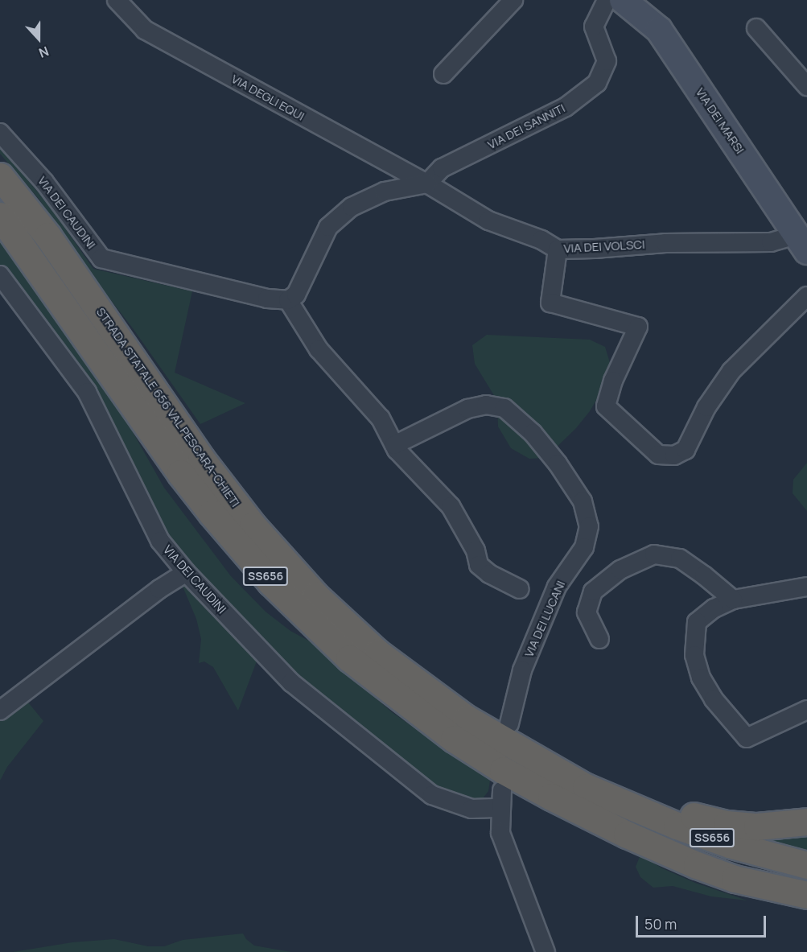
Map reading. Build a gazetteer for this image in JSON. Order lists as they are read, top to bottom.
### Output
{
  "streets": {
    "highway": ["STRADA STATALE 656 VAL PESCARA-CHIETI", "SS656"],
    "main road": ["VIA DEI MARSI"],
    "street": [
      "VIA DEGLI EQUI",
      "VIA DEI SANNITI",
      "VIA DEI CAUDINI",
      "VIA DEI VOLSCI",
      "VIA DEI LUCANI"
    ]
  },
  "crossings": [
    ["VIA DEGLI EQUI", "VIA DEI SANNITI"],
    ["VIA DEGLI EQUI", "VIA DEI VOLSCI"],
    ["VIA DEI MARSI", "VIA DEI VOLSCI"],
    ["VIA DEI SANNITI", "VIA DEI VOLSCI"]
  ],
  "scale_bar": "50 m",
  "north": "bottom"
}
